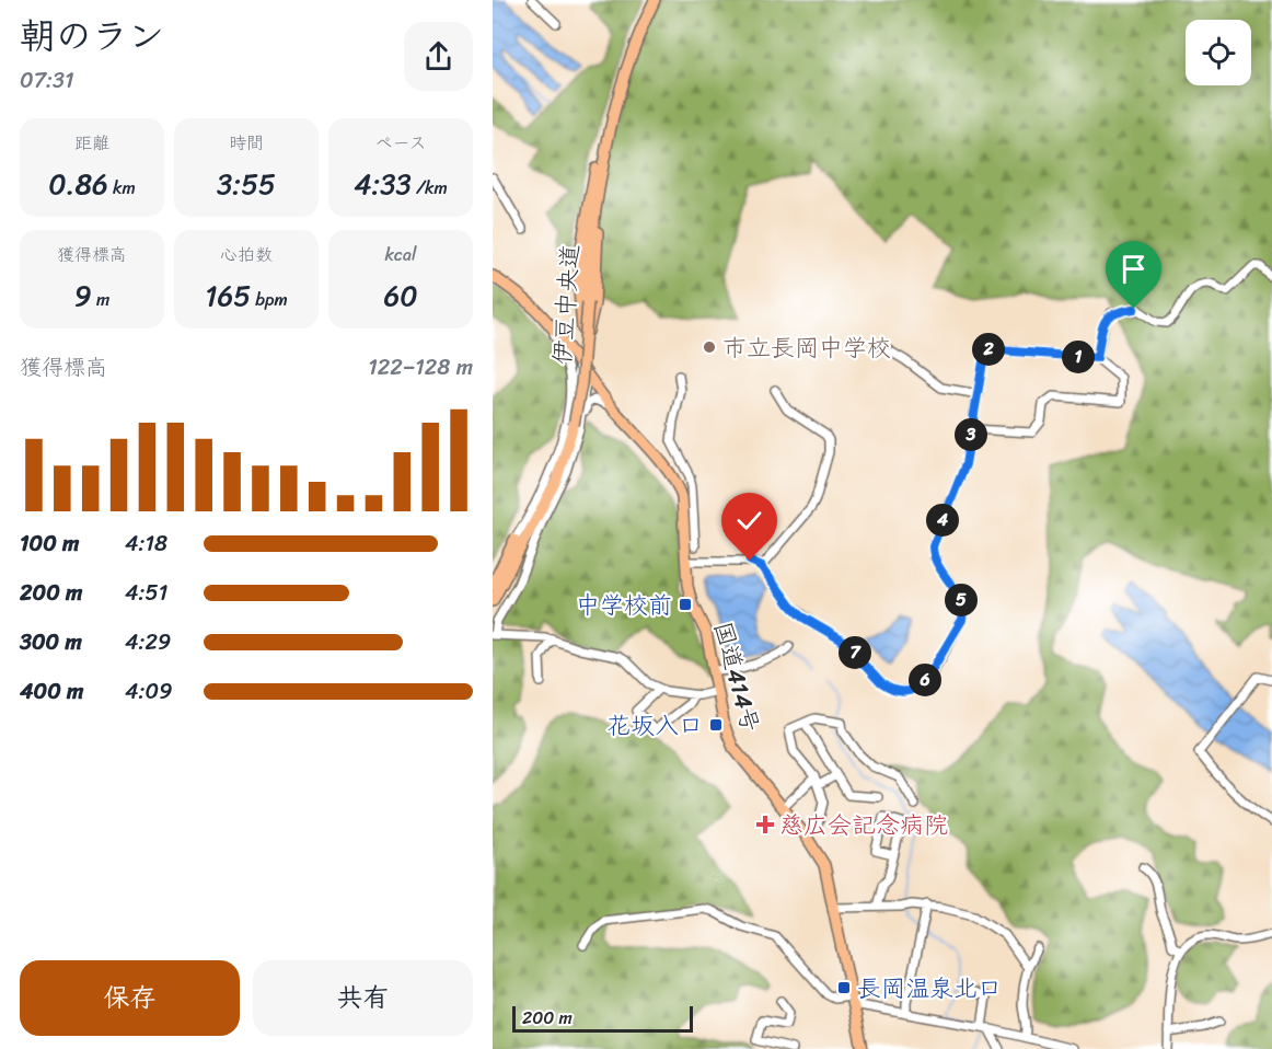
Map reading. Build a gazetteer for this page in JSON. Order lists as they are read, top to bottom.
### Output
{
  "streets": {
    "highway": ["伊豆中央道", "国道414号"]
  },
  "places": {
    "other": ["市立長岡中学校"],
    "transit": ["中学校前", "花坂入口", "長岡温泉北口"],
    "health": ["慈広会記念病院"]
  },
  "scale_bar": "200 m",
  "page": {
    "heading": ["朝のラン", "07:31"],
    "stats": [
      ["距離", "0.86 km"],
      ["時間", "3:55"],
      ["ペース", "4:33 /km"],
      ["獲得標高", "9 m"],
      ["心拍数", "165 bpm"],
      ["kcal", "60"]
    ],
    "pins": [
      "2",
      "1",
      "3",
      "4",
      "5",
      "7",
      "6"
    ],
    "chart": ["獲得標高", "122–128 m"],
    "list": [
      {
        "name": "100 m",
        "note": "4:18"
      },
      {
        "name": "200 m",
        "note": "4:51"
      },
      {
        "name": "300 m",
        "note": "4:29"
      },
      {
        "name": "400 m",
        "note": "4:09"
      }
    ],
    "buttons": ["保存", "共有"],
    "scale": "200 m"
  }
}
